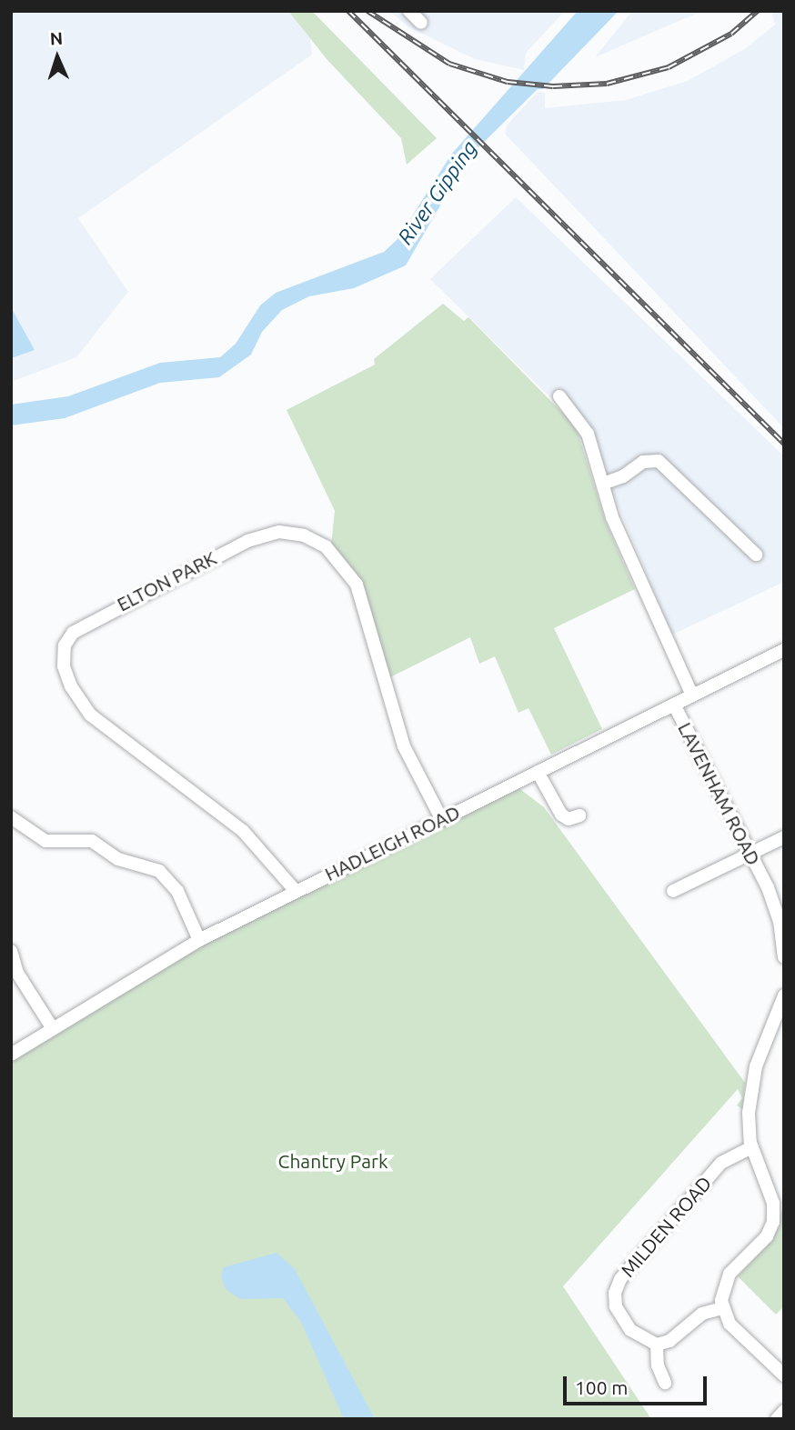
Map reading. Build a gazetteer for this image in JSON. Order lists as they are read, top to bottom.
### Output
{
  "streets": {
    "street": [
      "ELTON PARK",
      "LAVENHAM ROAD",
      "HADLEIGH ROAD",
      "MILDEN ROAD"
    ]
  },
  "crossings": [
    ["ELTON PARK", "HADLEIGH ROAD"],
    ["LAVENHAM ROAD", "HADLEIGH ROAD"]
  ],
  "water": ["River Gipping"],
  "parks": ["Chantry Park"],
  "scale_bar": "100 m",
  "north": "top"
}
